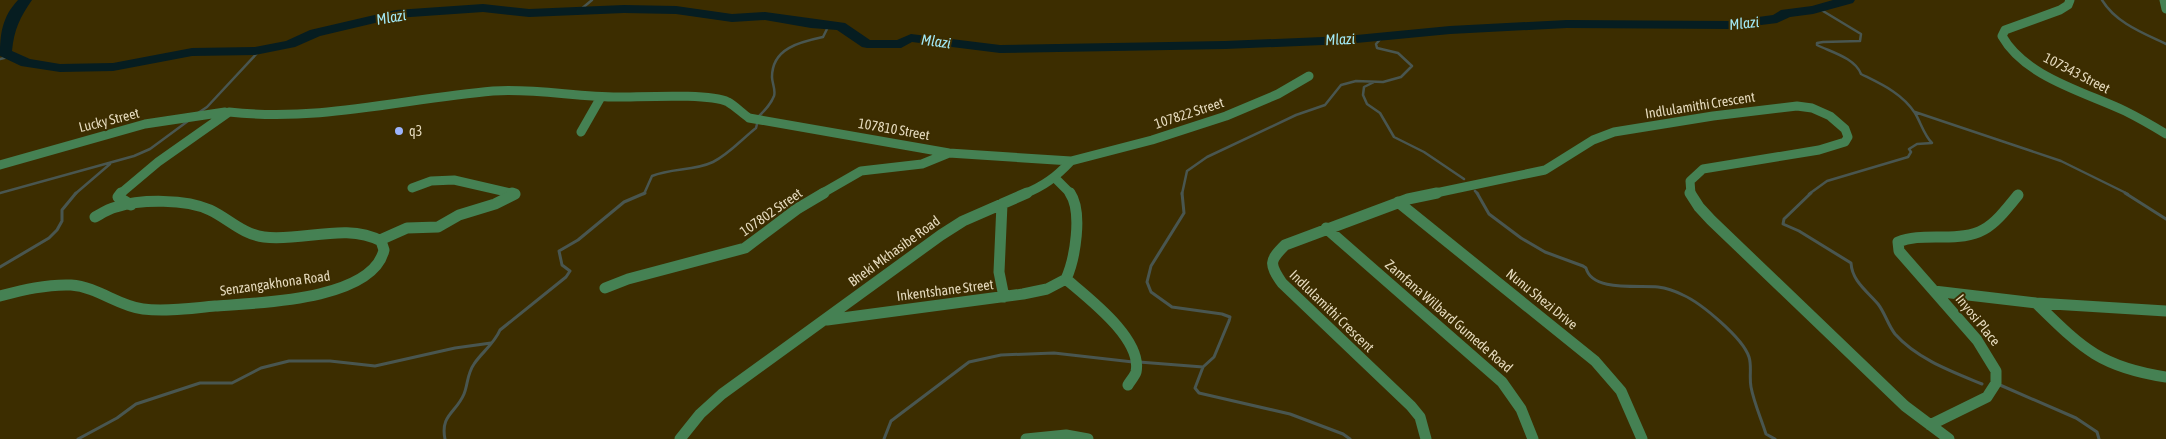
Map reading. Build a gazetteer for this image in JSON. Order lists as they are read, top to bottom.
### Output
{
  "streets": {
    "street": [
      "107343 Street",
      "Indlulamithi Crescent",
      "107822 Street",
      "Lucky Street",
      "107810 Street",
      "107802 Street",
      "Bheki Mkhasibe Road",
      "Senzangakhona Road",
      "Inkentshane Street",
      "Nunu Shezi Drive",
      "Zamfana Wilbard Gumede Road",
      "Inyosi Place"
    ]
  },
  "crossings": [
    ["Indlulamithi Crescent", "Nunu Shezi Drive"],
    ["Indlulamithi Crescent", "Zamfana Wilbard Gumede Road"],
    ["Indlulamithi Crescent", "Inyosi Place"],
    ["107822 Street", "107810 Street"],
    ["107822 Street", "Bheki Mkhasibe Road"],
    ["Lucky Street", "107810 Street"],
    ["107810 Street", "107802 Street"],
    ["107810 Street", "Bheki Mkhasibe Road"],
    ["Bheki Mkhasibe Road", "Inkentshane Street"]
  ],
  "water": ["Mlazi"],
  "places": ["q3"]
}
